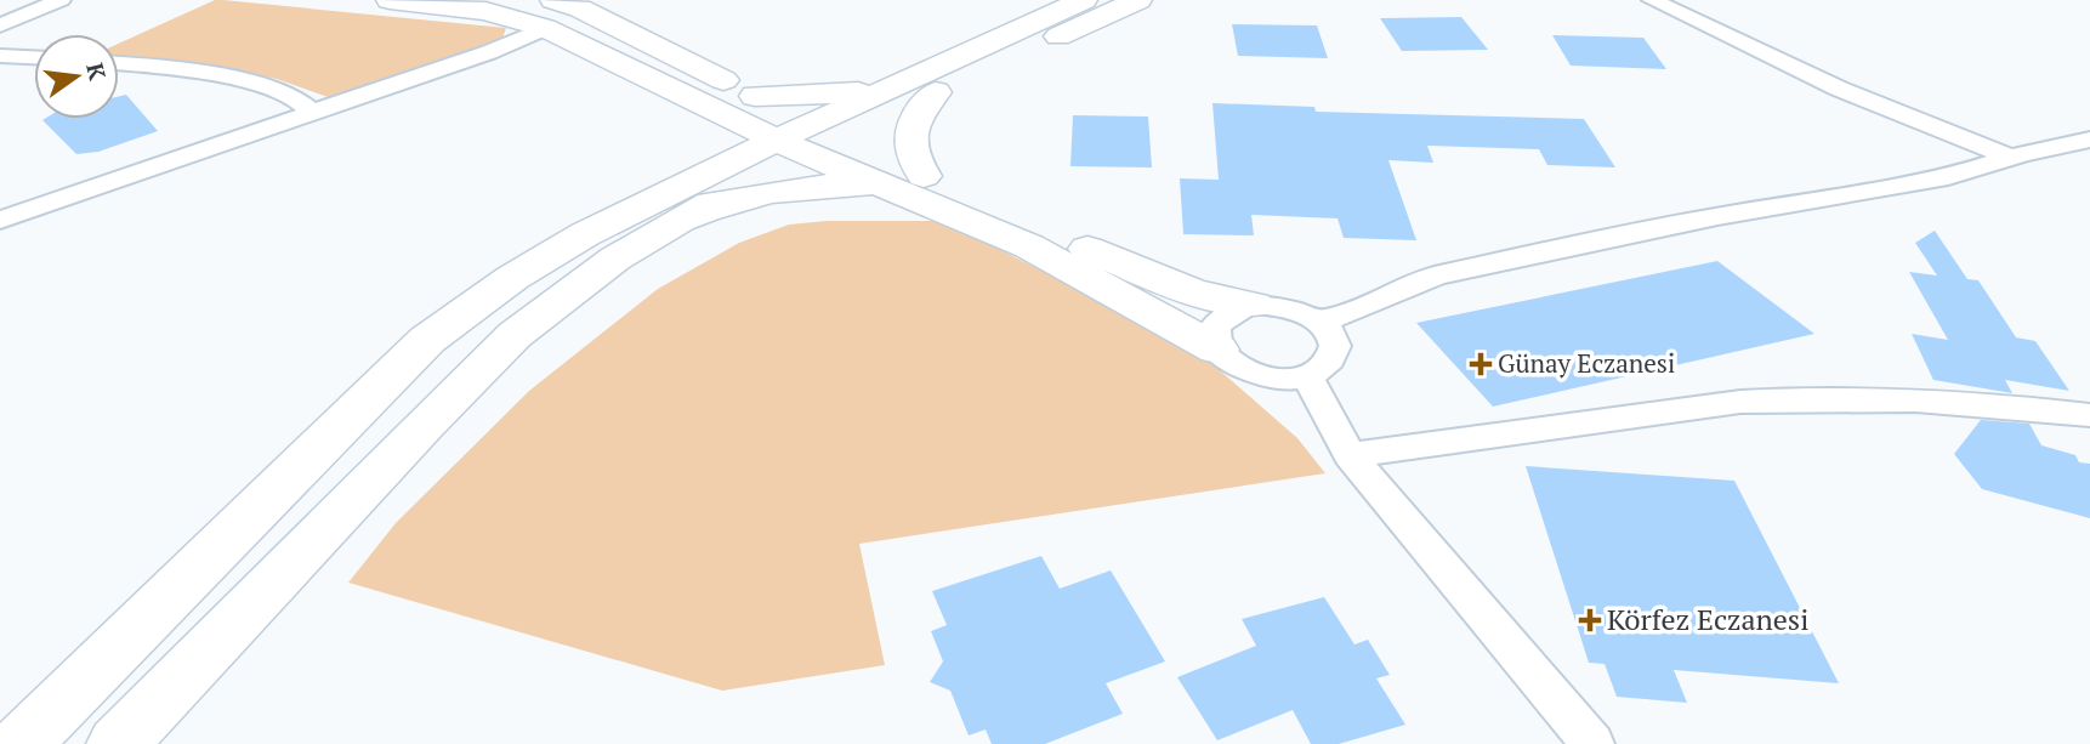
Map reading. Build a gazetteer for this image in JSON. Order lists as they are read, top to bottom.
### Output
{
  "places": {
    "health": ["Günay Eczanesi", "Körfez Eczanesi"]
  },
  "north": "right"
}
